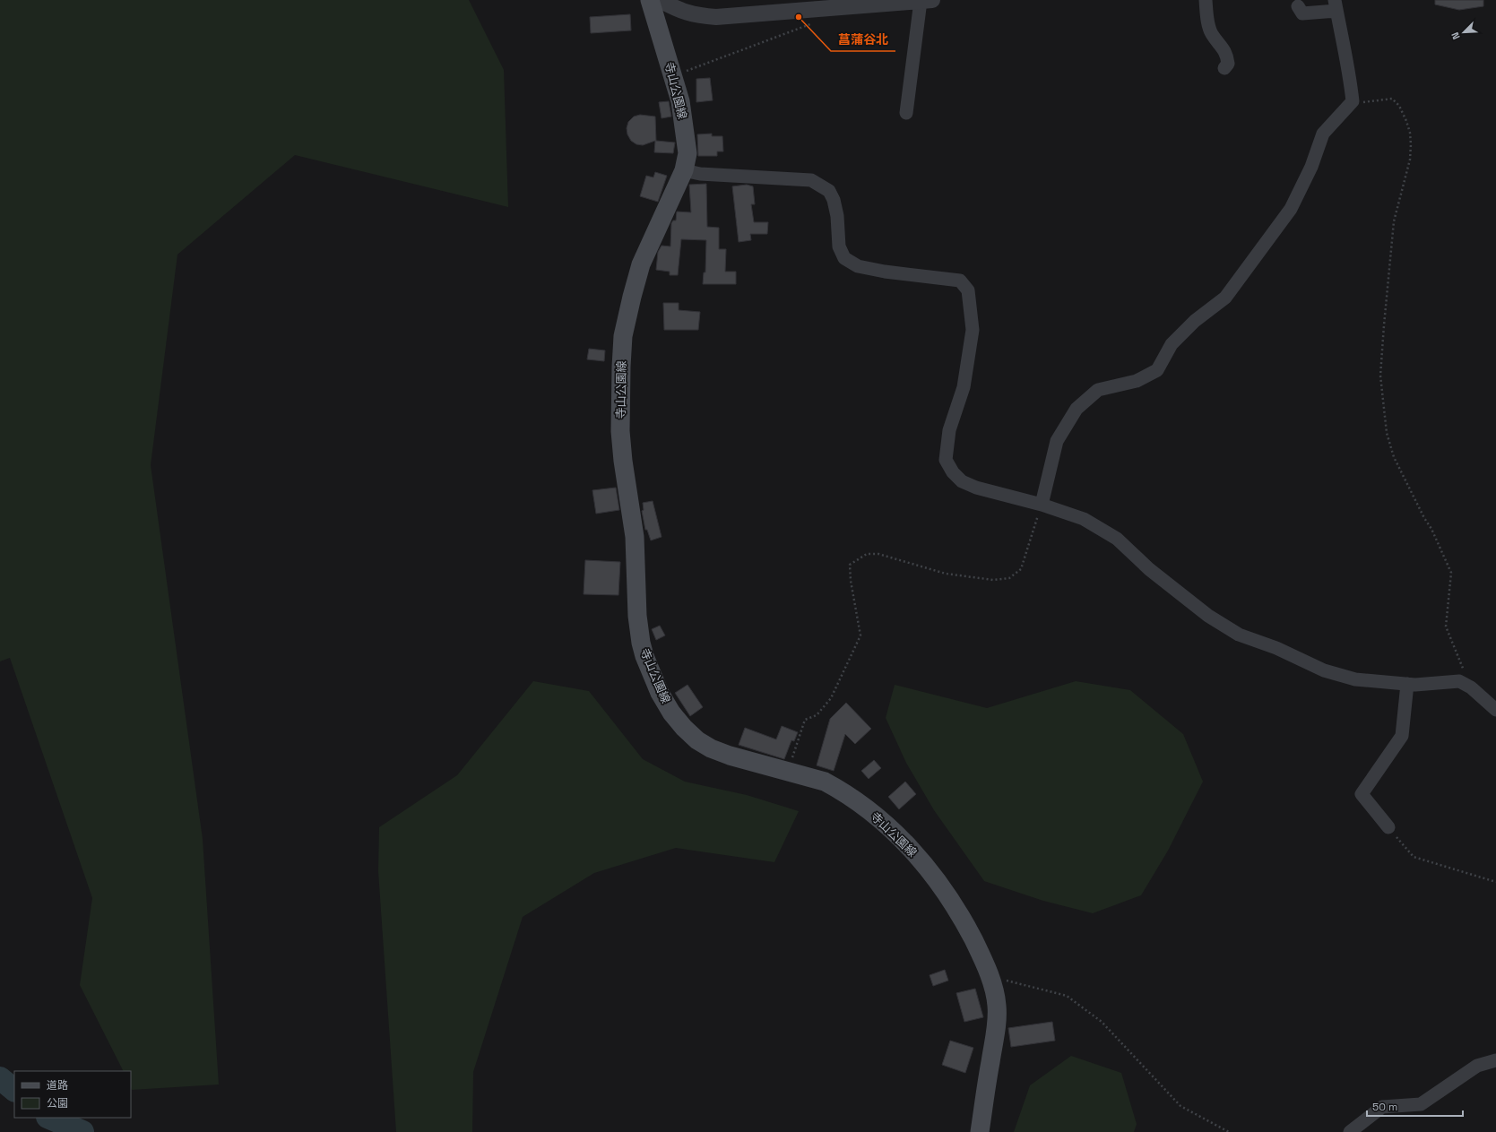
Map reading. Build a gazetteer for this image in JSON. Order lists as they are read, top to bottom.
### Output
{
  "streets": {
    "main road": ["寺山公園線"]
  },
  "places": ["菖蒲谷北"],
  "legend": ["道路", "公園"],
  "scale_bar": "50 m",
  "north": "bottom left"
}
